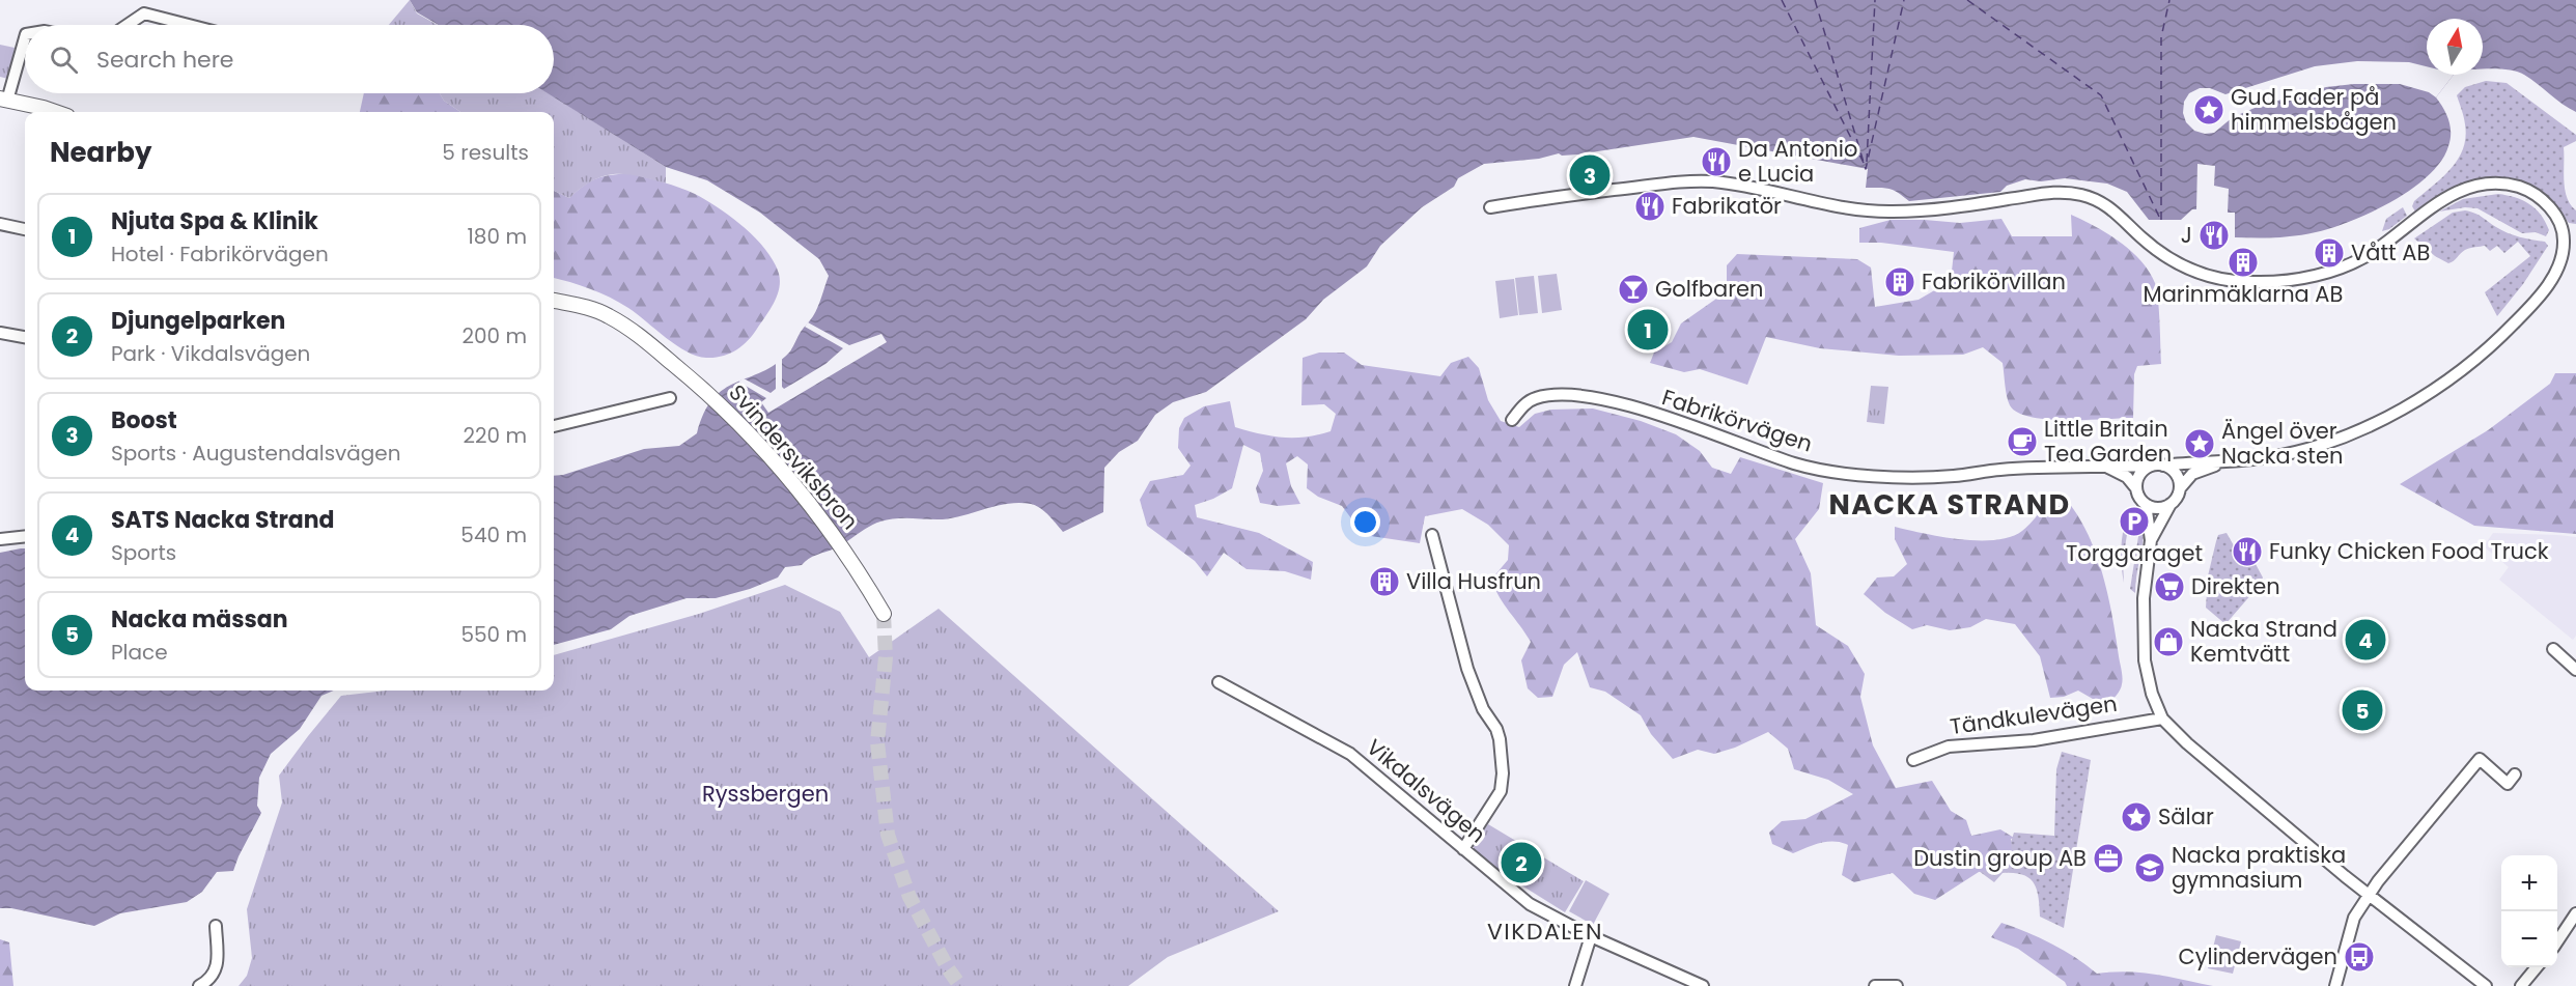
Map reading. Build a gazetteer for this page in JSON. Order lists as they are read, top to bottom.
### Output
{
  "streets": {
    "street": [
      "Fabrikörvägen",
      "Svindersviksbron",
      "Tändkulevägen",
      "Vikdalsvägen"
    ]
  },
  "districts": ["NACKA STRAND", "VIKDALEN"],
  "parks": ["Ryssbergen"],
  "places": {
    "place": ["Gud Fader på himmelsbågen", "Ängel över Nacka sten", "Sälar"],
    "restaurant": [
      "Da Antonio e Lucia",
      "Fabrikatör",
      "J",
      "Funky Chicken Food Truck"
    ],
    "building": [
      "Vått AB",
      "Marinmäklarna AB",
      "Fabrikörvillan",
      "Villa Husfrun"
    ],
    "bar": ["Golfbaren"],
    "cafe": ["Little Britain Tea Garden"],
    "parking": ["Torggaraget"],
    "supermarket": ["Direkten"],
    "shop": ["Nacka Strand Kemtvätt"],
    "office": ["Dustin group AB"],
    "school or university": ["Nacka praktiska gymnasium"],
    "bus stop": ["Cylindervägen"]
  },
  "north": "top",
  "page": {
    "search": "Search here",
    "heading": ["Nearby", "5 results"],
    "pins": [
      "3",
      "1",
      "4",
      "5",
      "2"
    ],
    "list": [
      {
        "mark": "1",
        "name": "Njuta Spa & Klinik",
        "note": "Hotel · Fabrikörvägen",
        "value": "180 m"
      },
      {
        "mark": "2",
        "name": "Djungelparken",
        "note": "Park · Vikdalsvägen",
        "value": "200 m"
      },
      {
        "mark": "3",
        "name": "Boost",
        "note": "Sports · Augustendalsvägen",
        "value": "220 m"
      },
      {
        "mark": "4",
        "name": "SATS Nacka Strand",
        "note": "Sports",
        "value": "540 m"
      },
      {
        "mark": "5",
        "name": "Nacka mässan",
        "note": "Place",
        "value": "550 m"
      }
    ],
    "map_buttons": ["+", "−"]
  }
}
